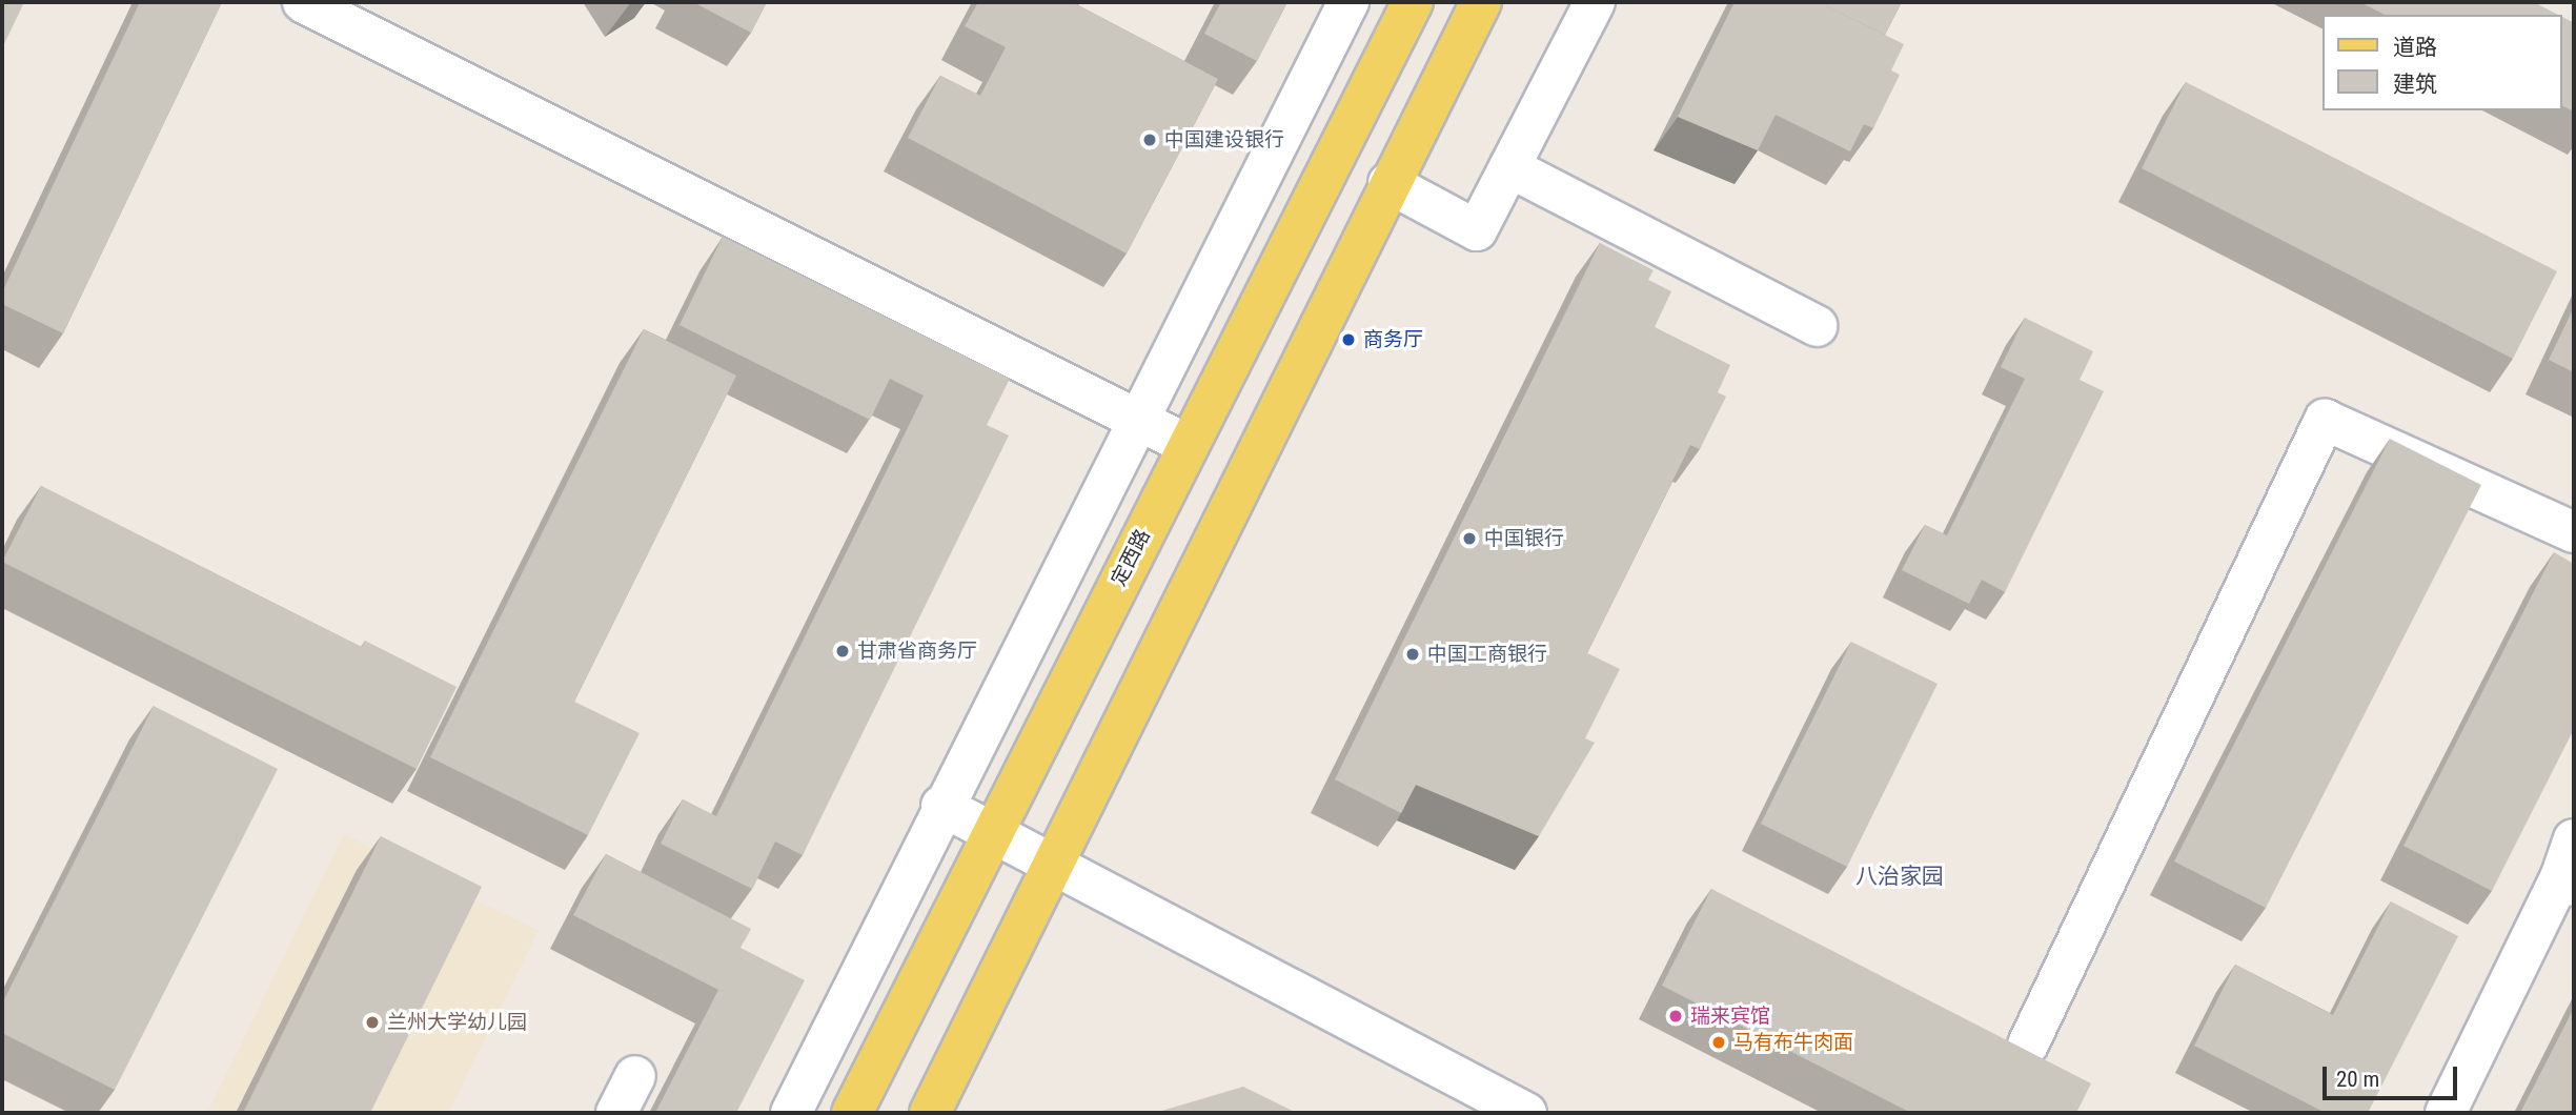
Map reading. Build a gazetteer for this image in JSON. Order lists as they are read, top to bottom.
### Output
{
  "streets": {
    "main road": ["定西路"]
  },
  "districts": ["八治家园"],
  "places": [
    "中国建设银行",
    "商务厅",
    "中国银行",
    "甘肃省商务厅",
    "中国工商银行",
    "瑞来宾馆",
    "兰州大学幼儿园",
    "马有布牛肉面"
  ],
  "legend": ["道路", "建筑"],
  "scale_bar": "20 m"
}
